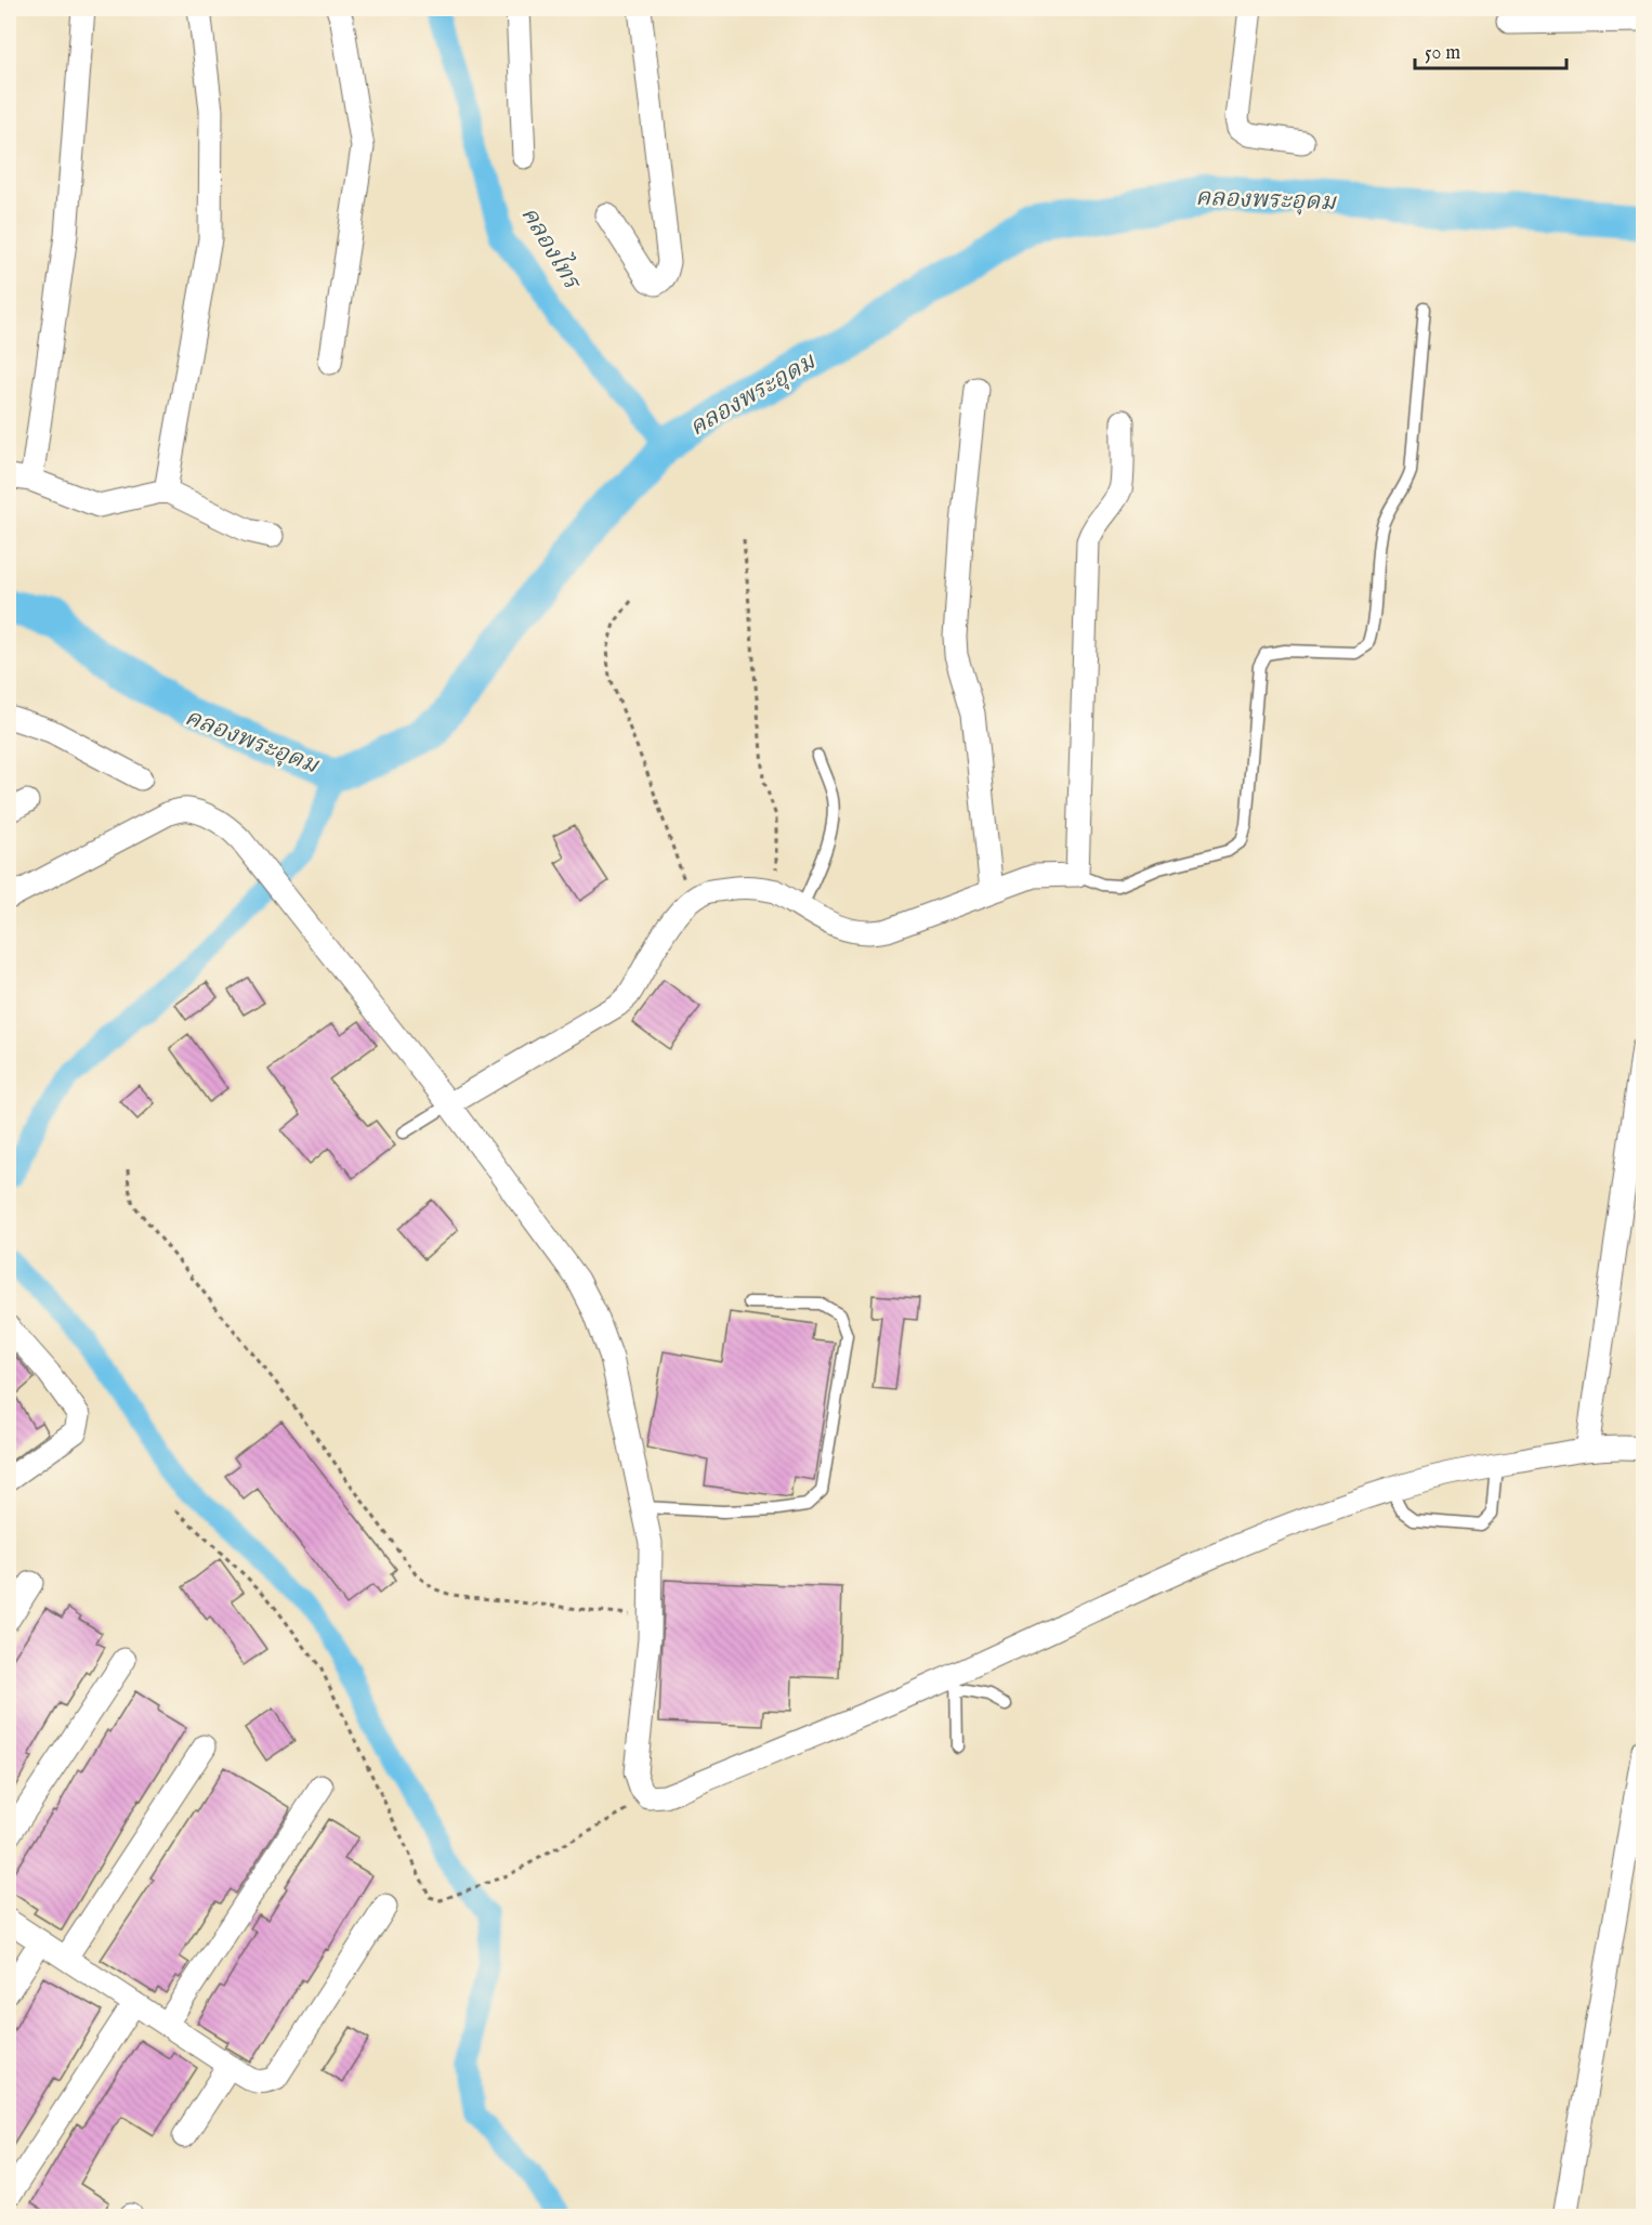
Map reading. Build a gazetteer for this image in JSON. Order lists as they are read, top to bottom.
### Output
{
  "water": ["คลองพระอุดม", "คลองไทร"],
  "scale_bar": "50 m"
}
